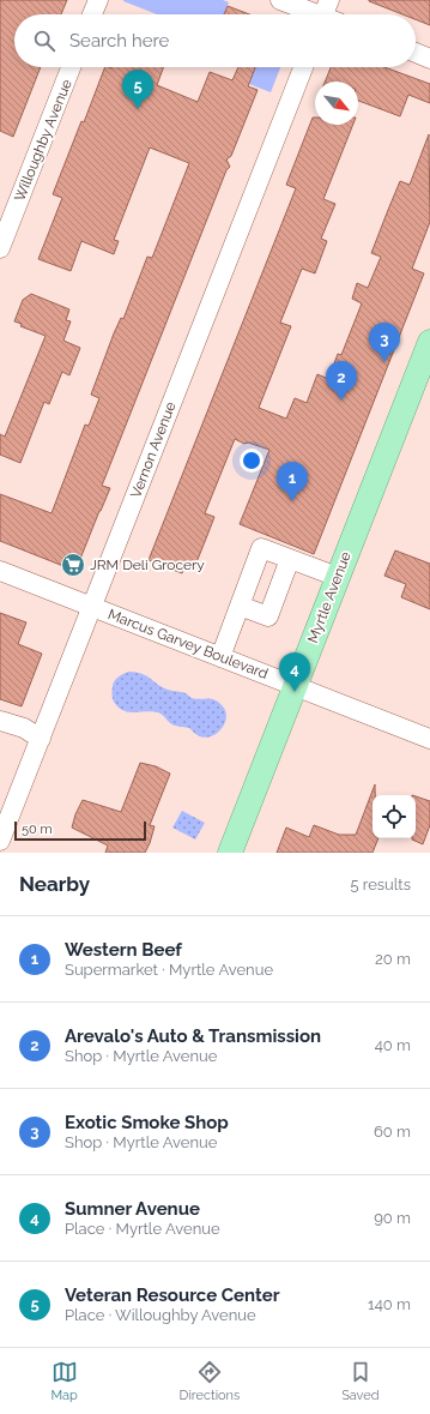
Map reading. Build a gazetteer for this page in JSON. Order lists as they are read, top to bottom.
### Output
{
  "streets": {
    "main road": ["Myrtle Avenue"],
    "street": ["Willoughby Avenue", "Vernon Avenue", "Marcus Garvey Boulevard"]
  },
  "crossings": [
    ["Vernon Avenue", "Marcus Garvey Boulevard"],
    ["Myrtle Avenue", "Marcus Garvey Boulevard"]
  ],
  "places": {
    "supermarket": ["JRM Deli Grocery"]
  },
  "scale_bar": "50 m",
  "north": "bottom right",
  "page": {
    "search": "Search here",
    "pins": [
      "5",
      "3",
      "2",
      "1",
      "4"
    ],
    "scale": "50 m",
    "heading": ["Nearby", "5 results"],
    "list": [
      {
        "mark": "1",
        "name": "Western Beef",
        "note": "Supermarket · Myrtle Avenue",
        "value": "20 m"
      },
      {
        "mark": "2",
        "name": "Arevalo's Auto & Transmission",
        "note": "Shop · Myrtle Avenue",
        "value": "40 m"
      },
      {
        "mark": "3",
        "name": "Exotic Smoke Shop",
        "note": "Shop · Myrtle Avenue",
        "value": "60 m"
      },
      {
        "mark": "4",
        "name": "Sumner Avenue",
        "note": "Place · Myrtle Avenue",
        "value": "90 m"
      },
      {
        "mark": "5",
        "name": "Veteran Resource Center",
        "note": "Place · Willoughby Avenue",
        "value": "140 m"
      }
    ],
    "nav": ["Map", "Directions", "Saved"]
  }
}
